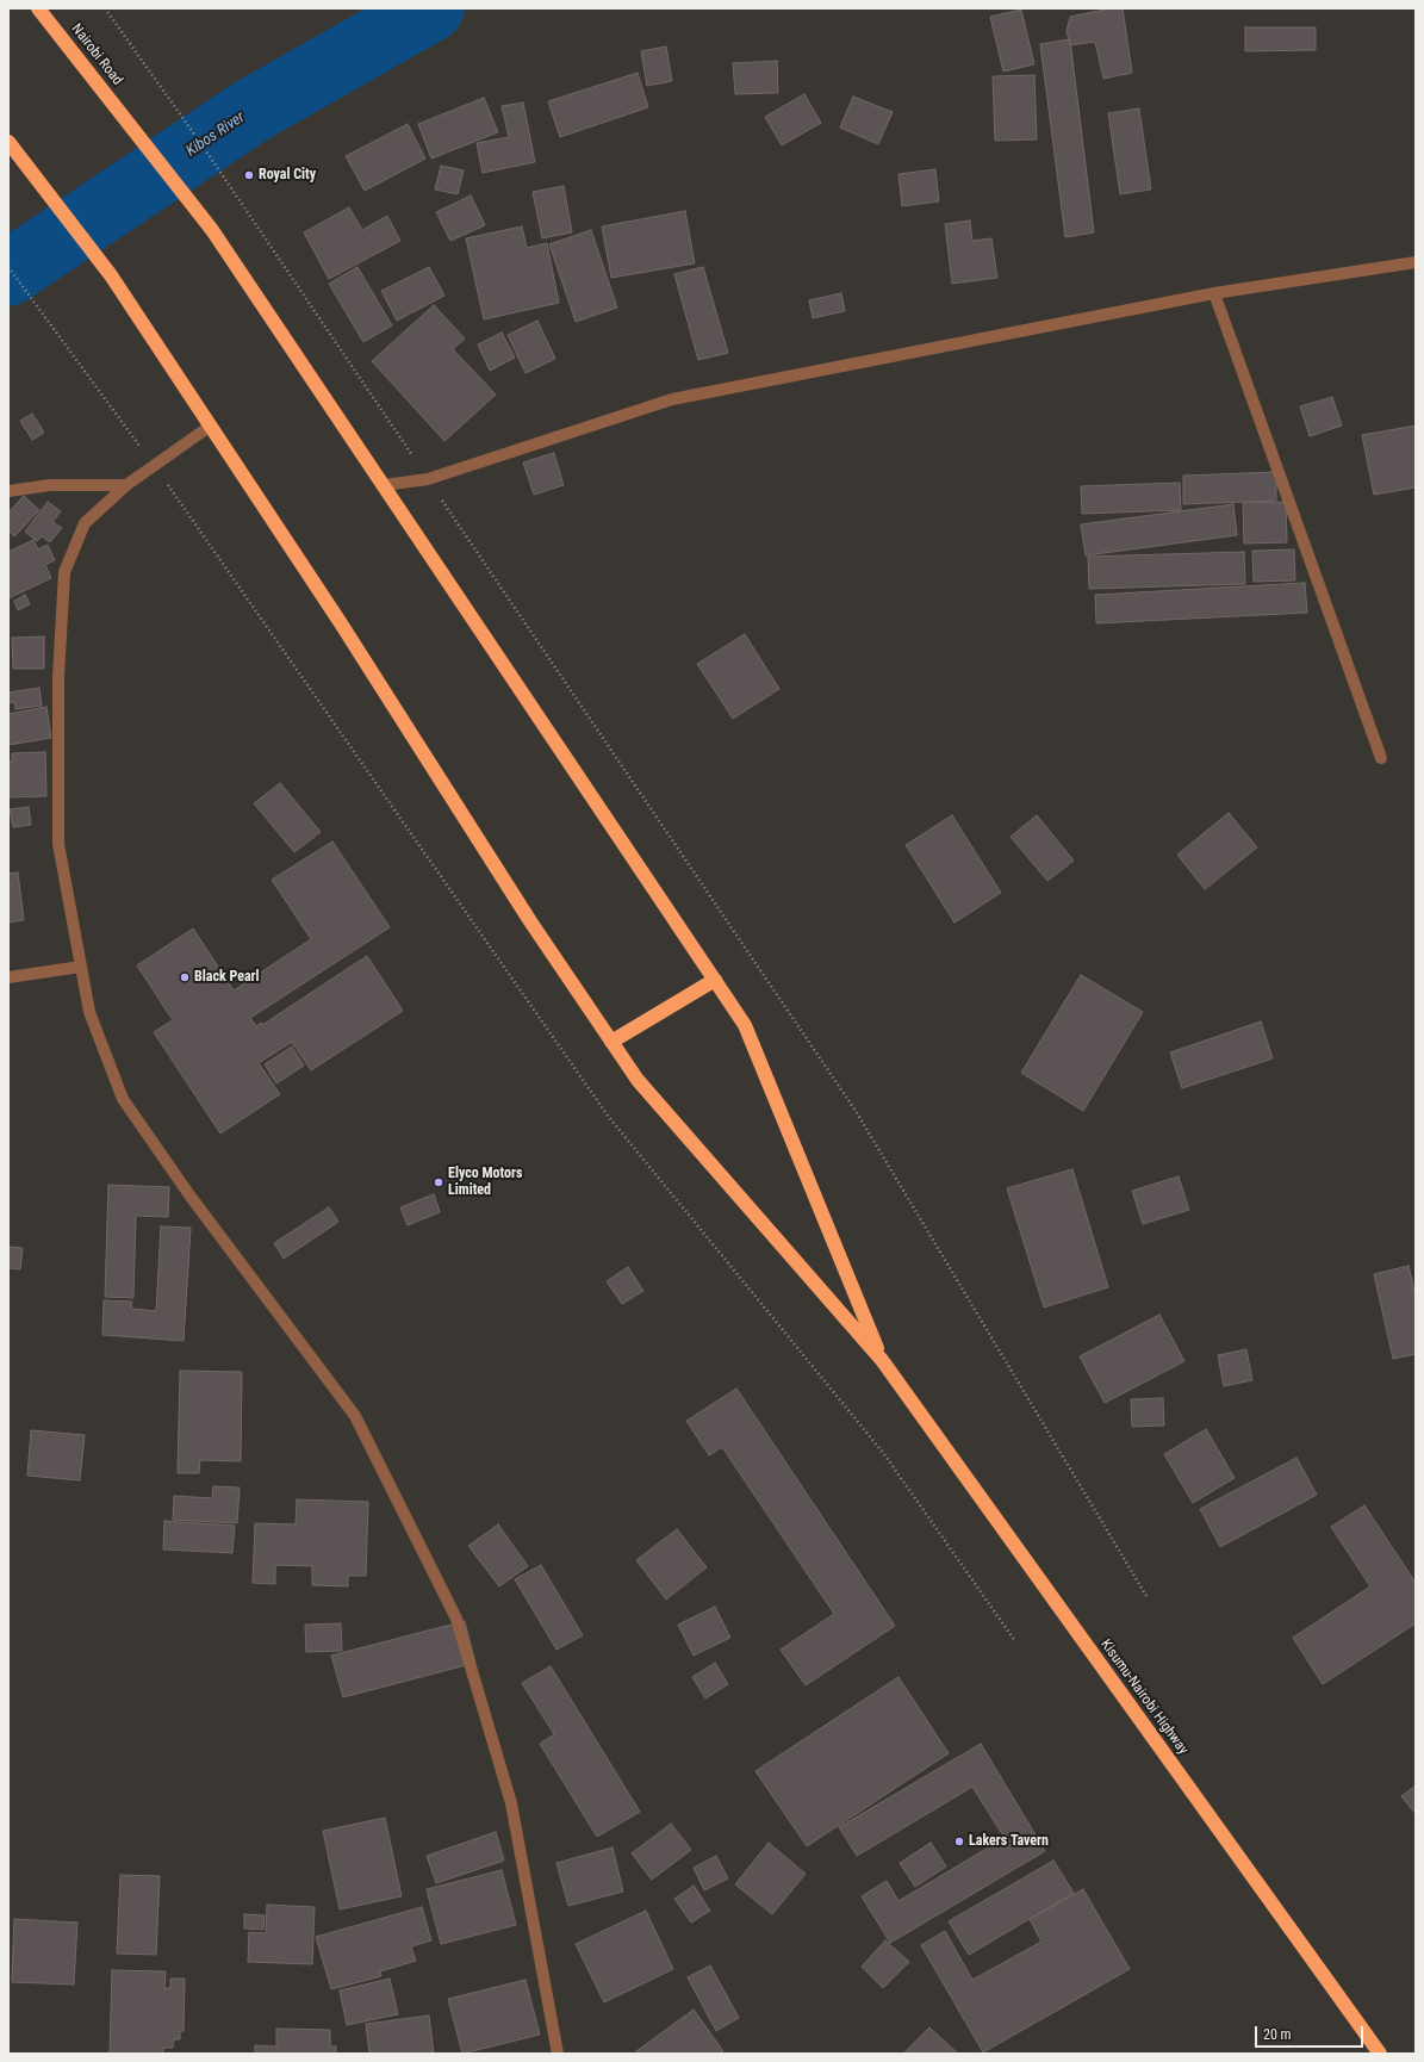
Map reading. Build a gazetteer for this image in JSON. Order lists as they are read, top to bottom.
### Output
{
  "streets": {
    "highway": ["Nairobi Road", "Kisumu-Nairobi Highway"]
  },
  "crossings": [
    ["Nairobi Road", "Kisumu-Nairobi Highway"]
  ],
  "water": ["Kibos River"],
  "places": [
    "Royal City",
    "Black Pearl",
    "Elyco Motors Limited",
    "Lakers Tavern"
  ],
  "scale_bar": "20 m"
}
